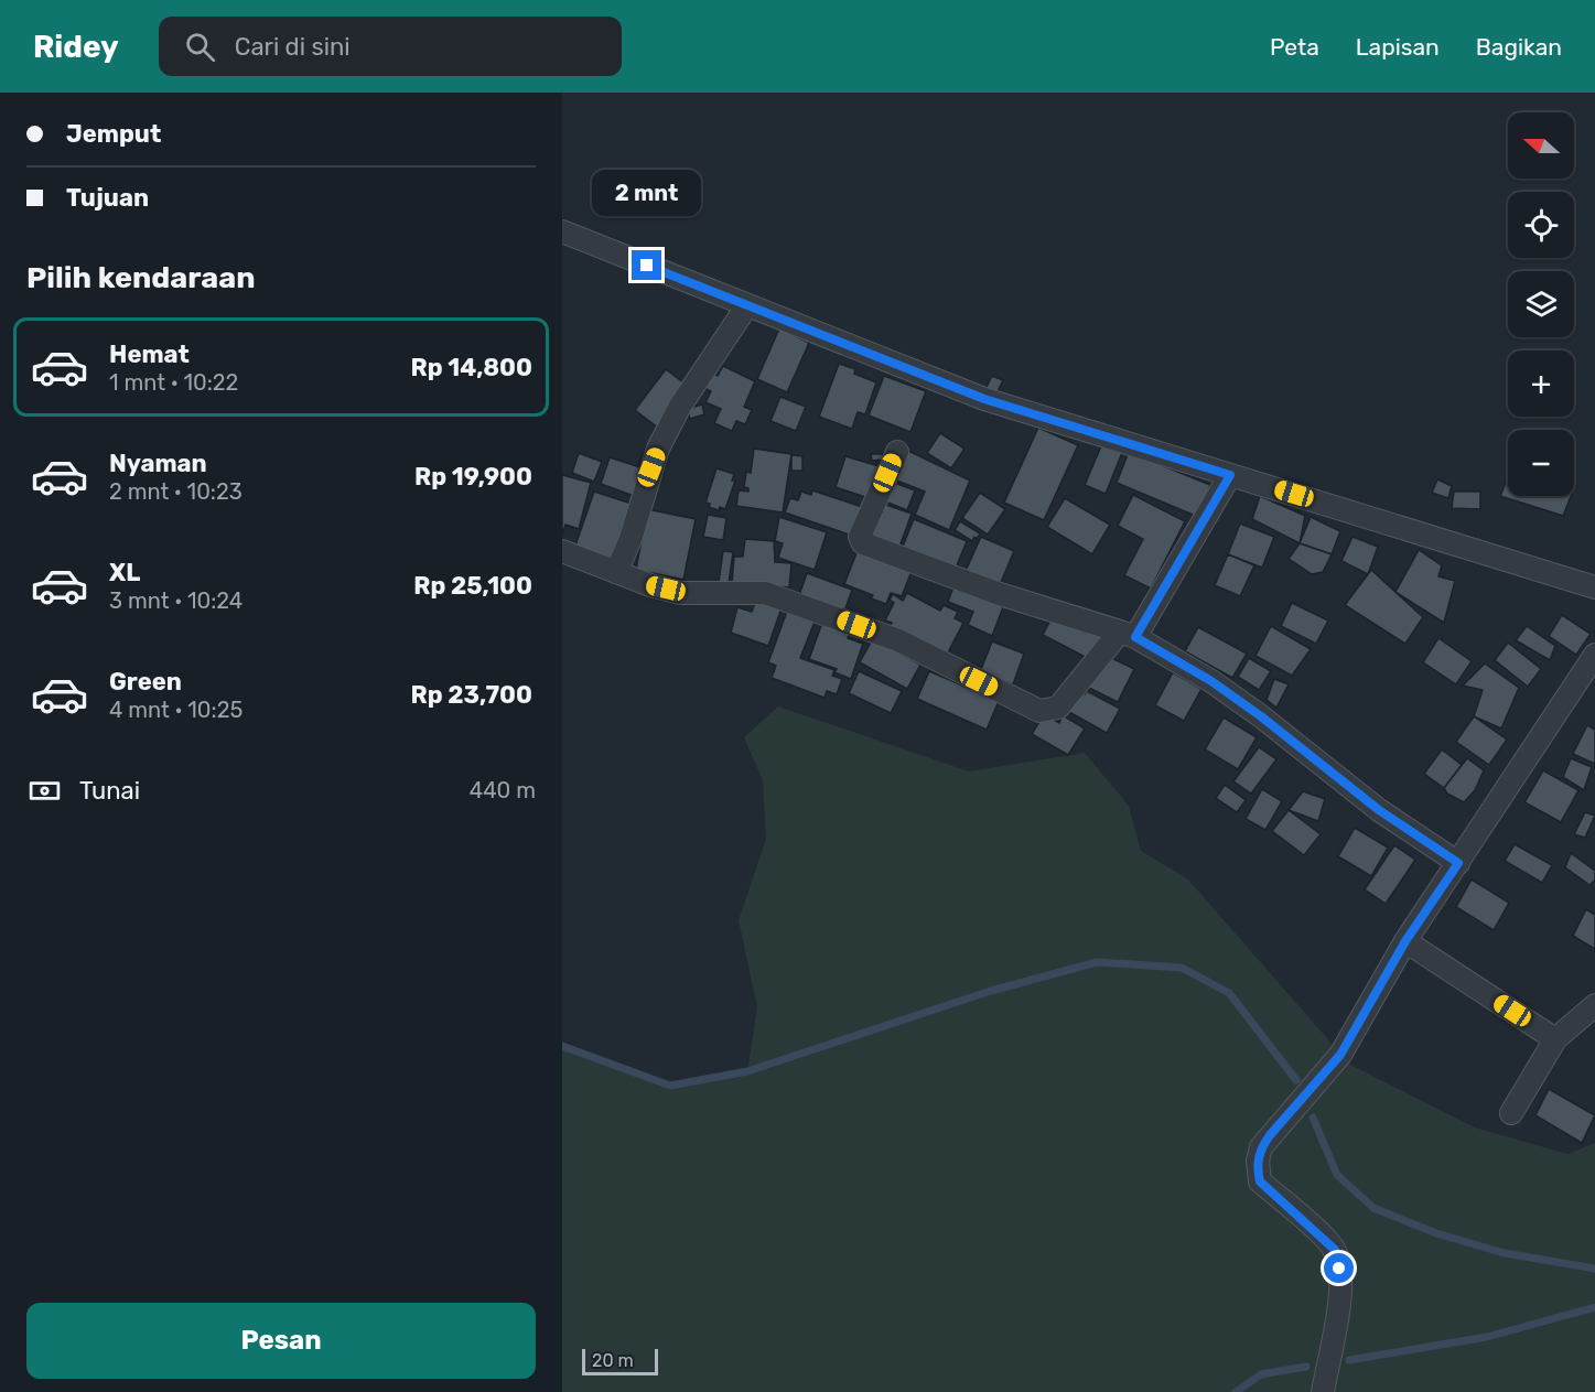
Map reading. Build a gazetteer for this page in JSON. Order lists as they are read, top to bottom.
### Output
{
  "scale_bar": "20 m",
  "north": "left",
  "page": {
    "header": "Ridey",
    "search": "Cari di sini",
    "nav": ["Peta", "Lapisan", "Bagikan"],
    "banner": ["Jemput", "Tujuan"],
    "map_buttons": ["+", "−"],
    "bubble": "2 mnt",
    "heading": "Pilih kendaraan",
    "list": [
      {
        "name": "Hemat",
        "note": "1 mnt · 10:22",
        "value": "Rp 14,800"
      },
      {
        "name": "Nyaman",
        "note": "2 mnt · 10:23",
        "value": "Rp 19,900"
      },
      {
        "name": "XL",
        "note": "3 mnt · 10:24",
        "value": "Rp 25,100"
      },
      {
        "name": "Green",
        "note": "4 mnt · 10:25",
        "value": "Rp 23,700"
      }
    ],
    "pay": ["Tunai", "440 m"],
    "buttons": "Pesan",
    "scale": "20 m"
  }
}
